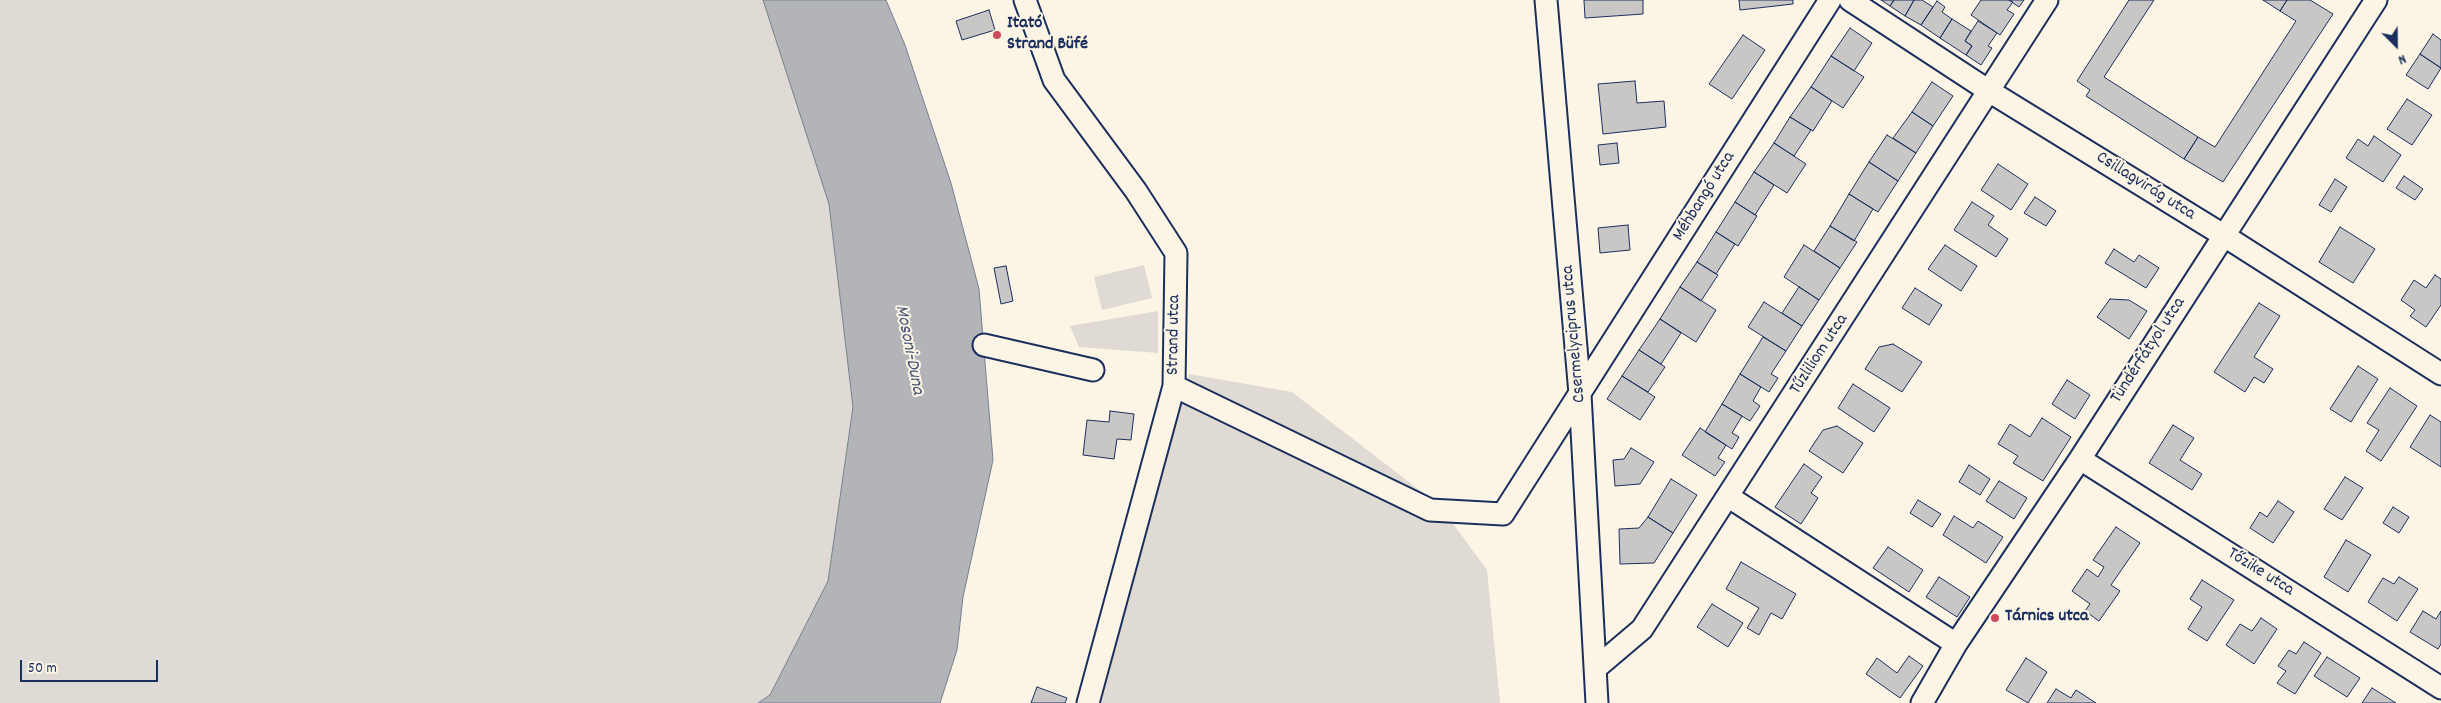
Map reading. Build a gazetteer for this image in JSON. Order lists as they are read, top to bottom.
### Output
{
  "streets": {
    "street": [
      "Csillagvirág utca",
      "Méhbangó utca",
      "Csermelyciprus utca",
      "Strand utca",
      "Tündérfátyol utca",
      "Tűzliliom utca",
      "Tőzike utca"
    ]
  },
  "crossings": [
    ["Csillagvirág utca", "Tündérfátyol utca"],
    ["Csillagvirág utca", "Tűzliliom utca"],
    ["Méhbangó utca", "Csermelyciprus utca"],
    ["Méhbangó utca", "Strand utca"],
    ["Csermelyciprus utca", "Tűzliliom utca"],
    ["Tündérfátyol utca", "Tőzike utca"]
  ],
  "water": ["Mosoni-Duna"],
  "places": ["Itató Strand Büfé", "Tárnics utca"],
  "scale_bar": "50 m",
  "north": "bottom right"
}
